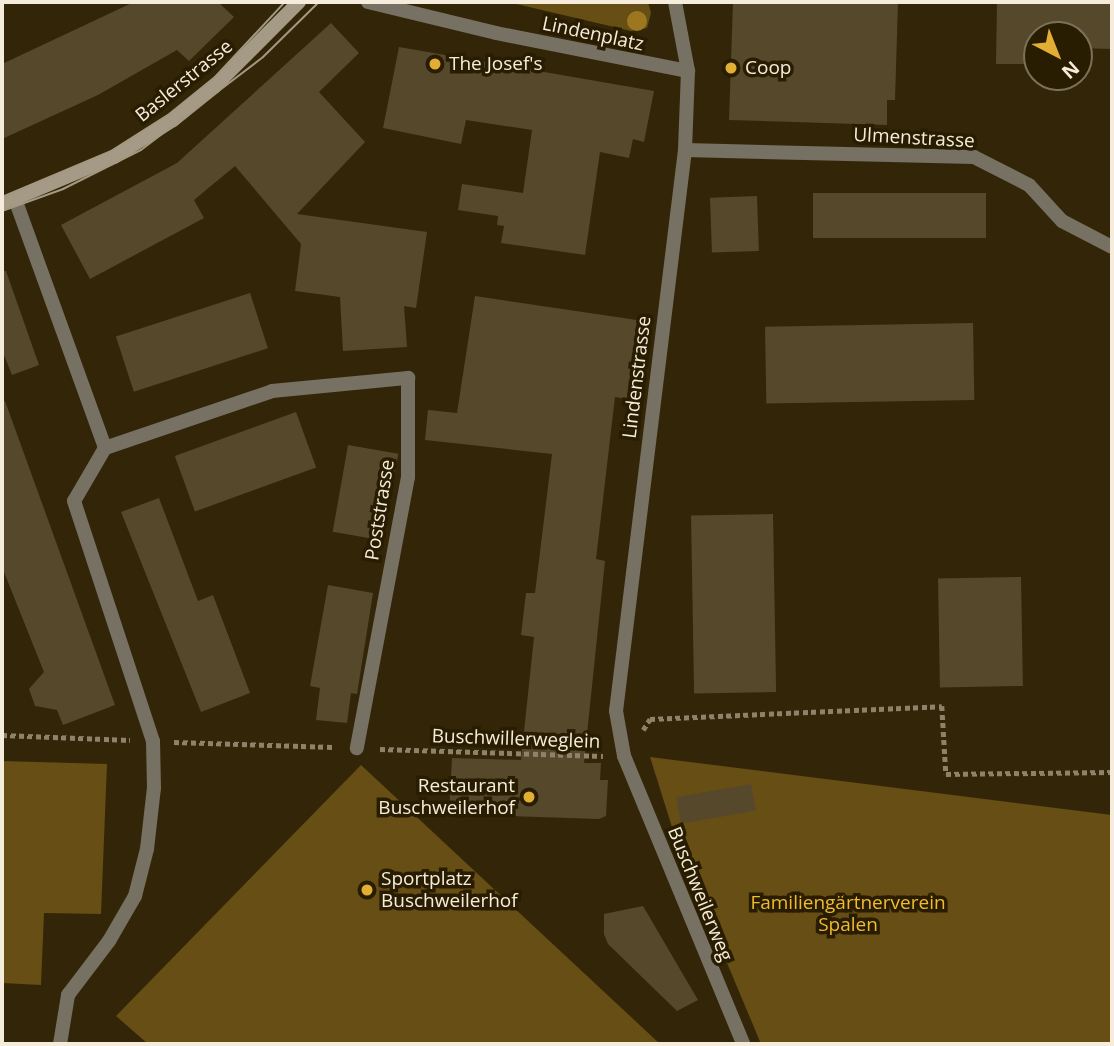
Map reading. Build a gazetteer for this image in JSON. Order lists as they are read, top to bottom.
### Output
{
  "streets": {
    "main road": ["Baslerstrasse"],
    "street": [
      "Lindenplatz",
      "Ulmenstrasse",
      "Lindenstrasse",
      "Poststrasse",
      "Buschweilerweg"
    ],
    "path": ["Buschwillerweglein"]
  },
  "crossings": [
    ["Lindenplatz", "Lindenstrasse"],
    ["Ulmenstrasse", "Lindenstrasse"],
    ["Lindenstrasse", "Buschwillerweglein"],
    ["Lindenstrasse", "Buschweilerweg"],
    ["Poststrasse", "Buschwillerweglein"],
    ["Buschwillerweglein", "Buschweilerweg"]
  ],
  "parks": ["Familiengärtnerverein Spalen"],
  "places": [
    "The Josef's",
    "Coop",
    "Restaurant Buschweilerhof",
    "Sportplatz Buschweilerhof"
  ],
  "north": "bottom right"
}
